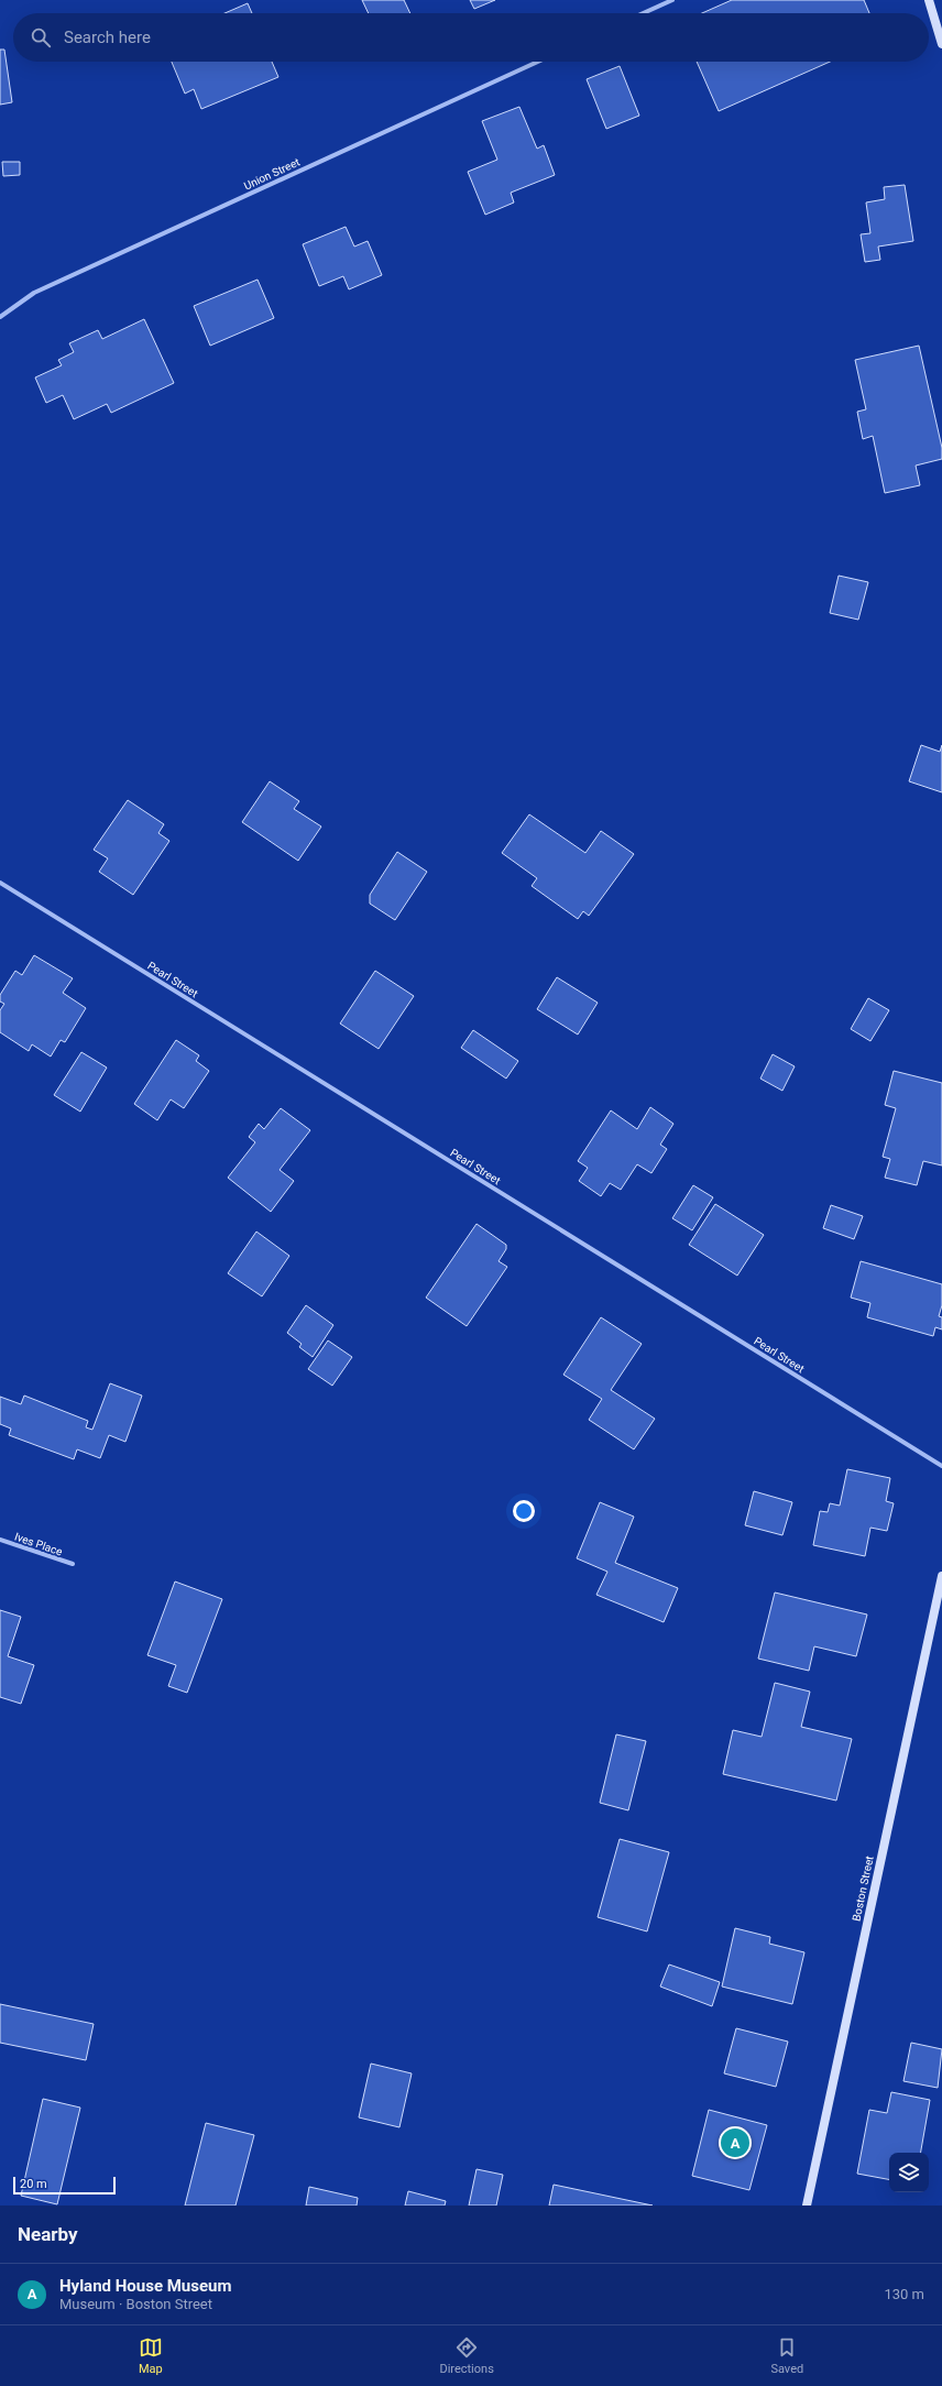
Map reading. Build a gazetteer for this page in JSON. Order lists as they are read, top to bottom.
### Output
{
  "streets": {
    "main road": ["Boston Street"],
    "street": ["Union Street", "Pearl Street", "Ives Place"]
  },
  "scale_bar": "20 m",
  "page": {
    "search": "Search here",
    "pins": "A",
    "scale": "20 m",
    "heading": "Nearby",
    "list": [
      {
        "mark": "A",
        "name": "Hyland House Museum",
        "note": "Museum · Boston Street",
        "value": "130 m"
      }
    ],
    "nav": ["Map", "Directions", "Saved"]
  }
}
